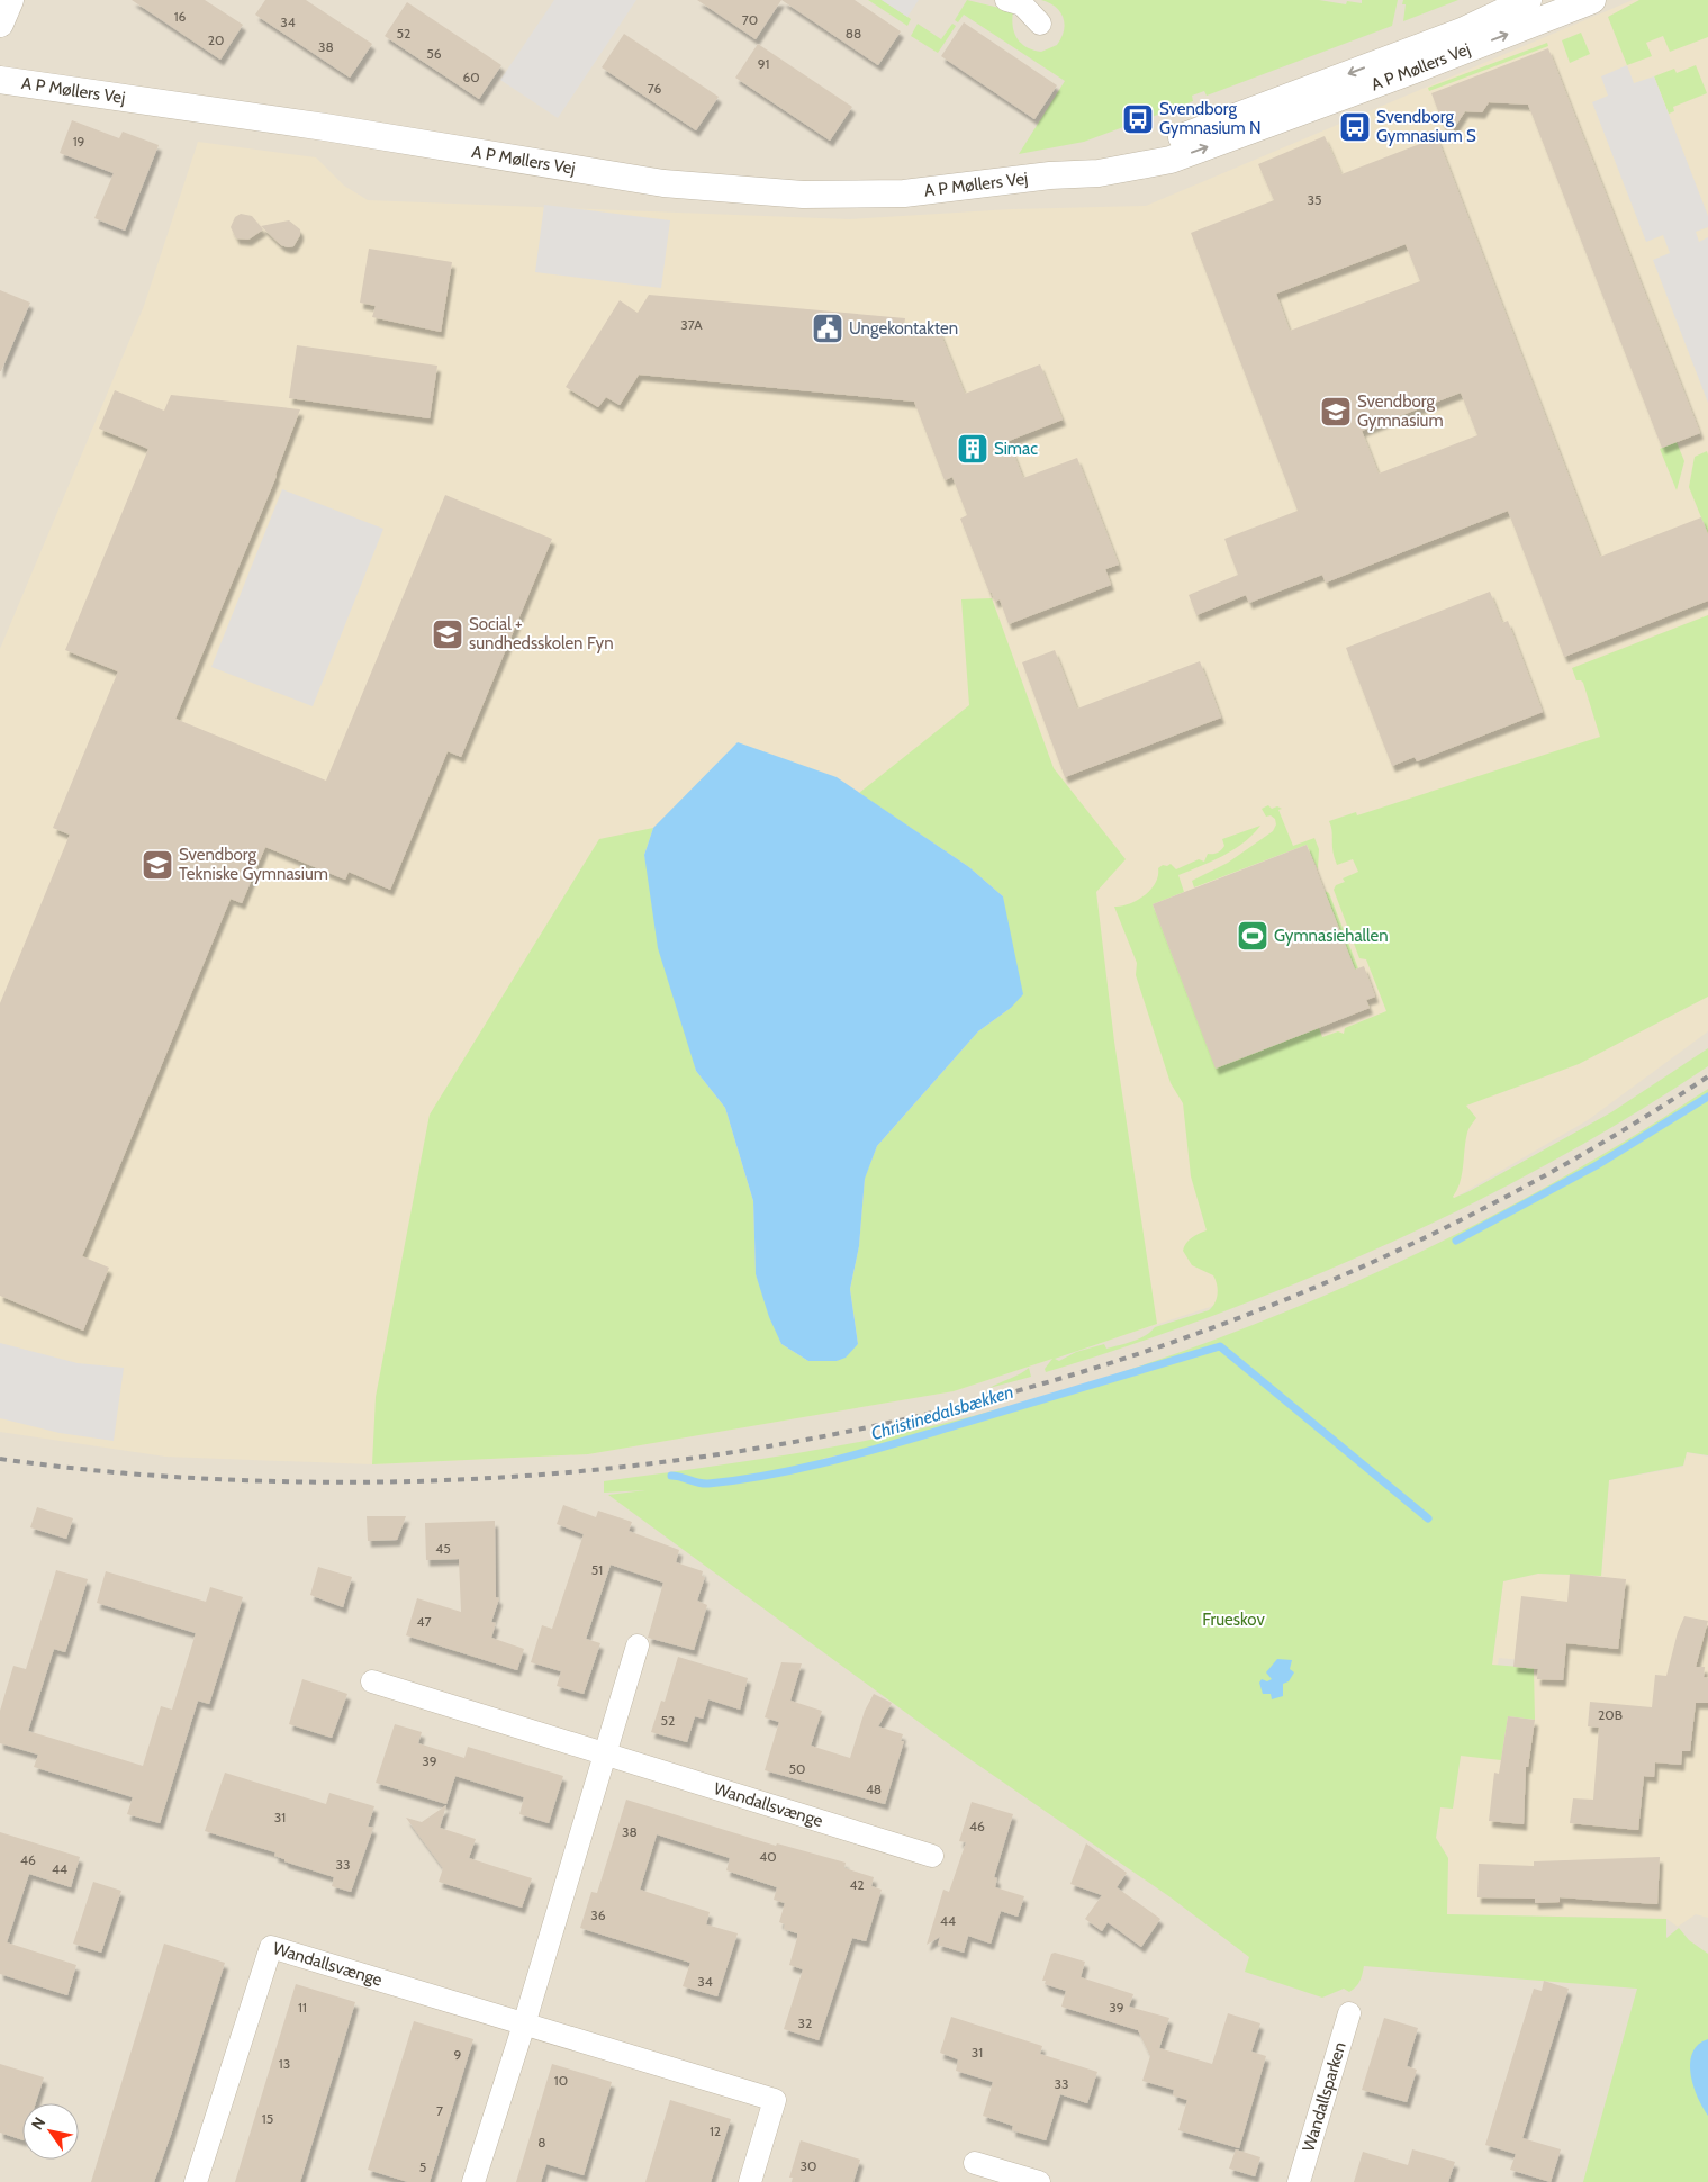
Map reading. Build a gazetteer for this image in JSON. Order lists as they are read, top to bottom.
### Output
{
  "streets": {
    "street": ["A P Møllers Vej", "Wandallsvænge", "Wandallsparken"]
  },
  "water": ["Christinedalsbækken"],
  "parks": ["Frueskov"],
  "places": {
    "bus stop": ["Svendborg Gymnasium N", "Svendborg Gymnasium S"],
    "public building": ["Ungekontakten"],
    "school or university": ["Svendborg Gymnasium", "Social + sundhedsskolen Fyn", "Svendborg Tekniske Gymnasium"],
    "building": ["Simac"],
    "sports": ["Gymnasiehallen"]
  },
  "house_numbers": [
    "16",
    "70",
    "34",
    "52",
    "88",
    "20",
    "38",
    "56",
    "91",
    "60",
    "76",
    "19",
    "35",
    "37A",
    "45",
    "51",
    "47",
    "20B",
    "52",
    "39",
    "50",
    "48",
    "31",
    "46",
    "38",
    "40",
    "46",
    "33",
    "44",
    "42",
    "36",
    "44",
    "34",
    "11",
    "39",
    "32",
    "31",
    "9",
    "13",
    "10",
    "33",
    "7",
    "15",
    "12",
    "8",
    "30",
    "5"
  ],
  "north": "top left"
}
